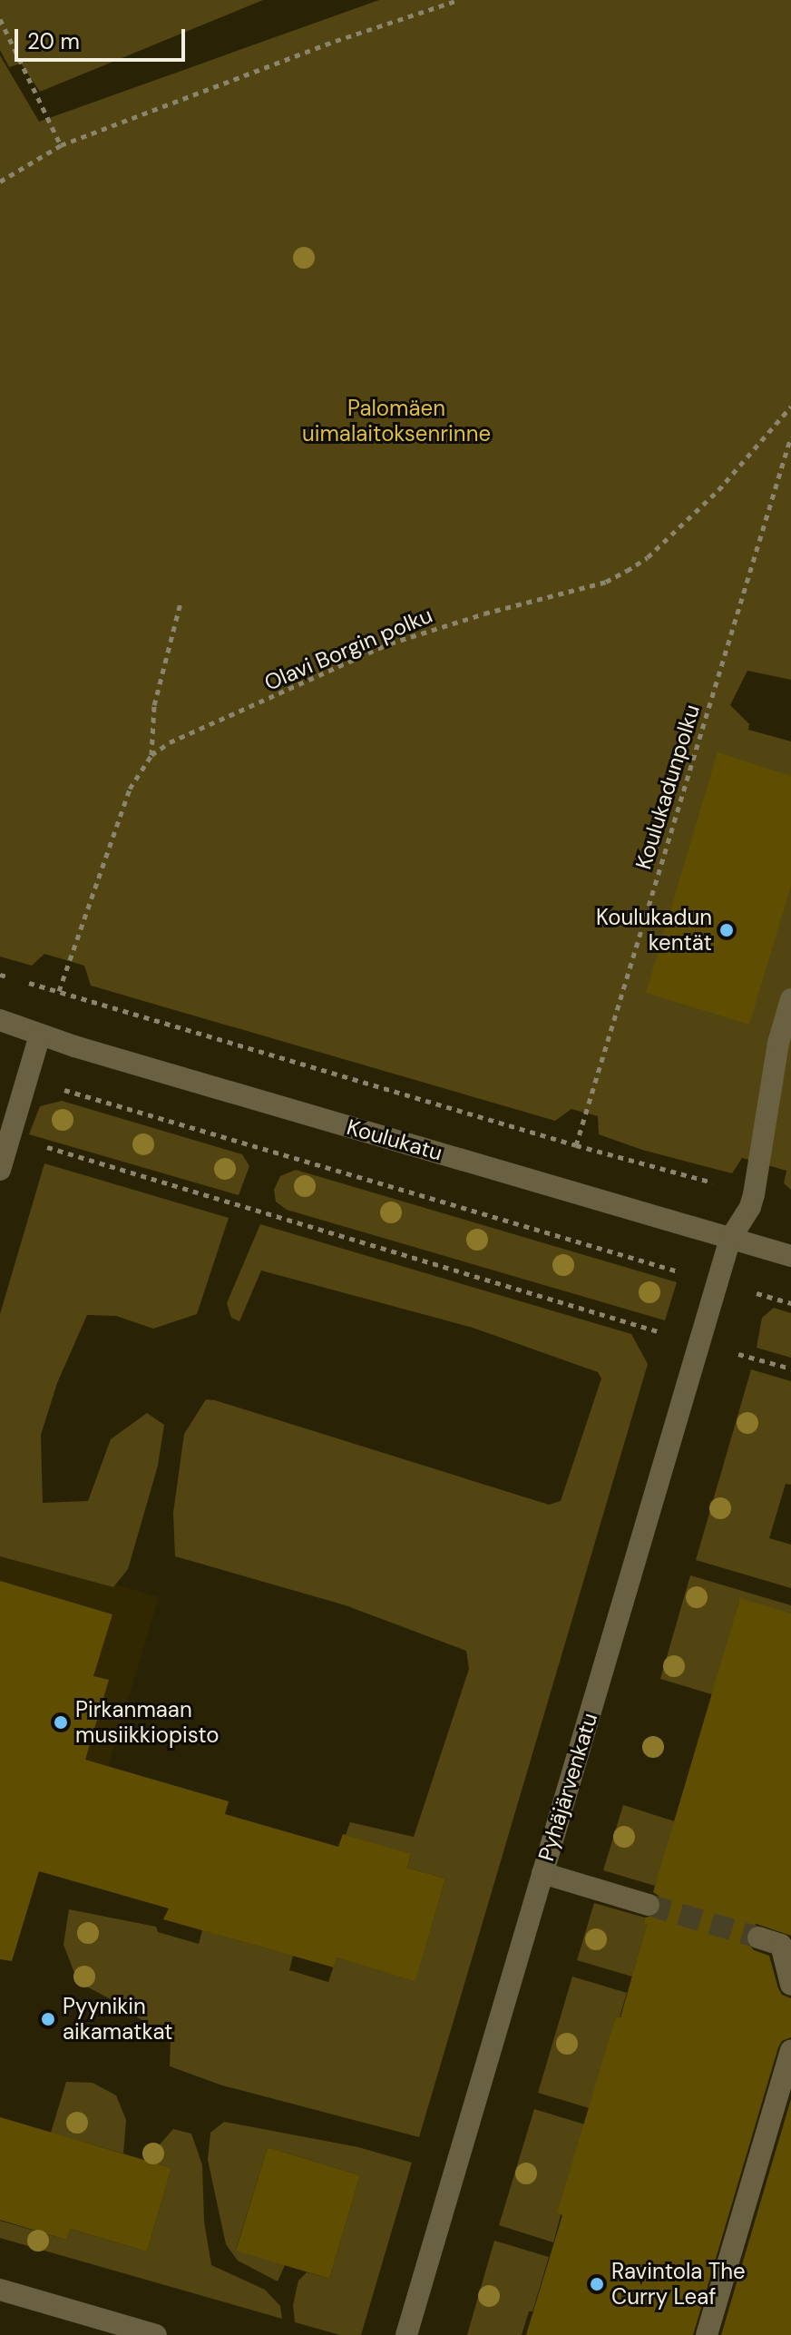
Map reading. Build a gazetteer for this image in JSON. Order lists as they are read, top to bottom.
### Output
{
  "streets": {
    "street": ["Koulukatu", "Pyhäjärvenkatu"],
    "path": ["Olavi Borgin polku", "Koulukadunpolku"]
  },
  "crossings": [
    ["Koulukatu", "Pyhäjärvenkatu"]
  ],
  "parks": ["Palomäen uimalaitoksenrinne"],
  "places": [
    "Koulukadun kentät",
    "Pirkanmaan musiikkiopisto",
    "Pyynikin aikamatkat",
    "Ravintola The Curry Leaf"
  ],
  "scale_bar": "20 m"
}
